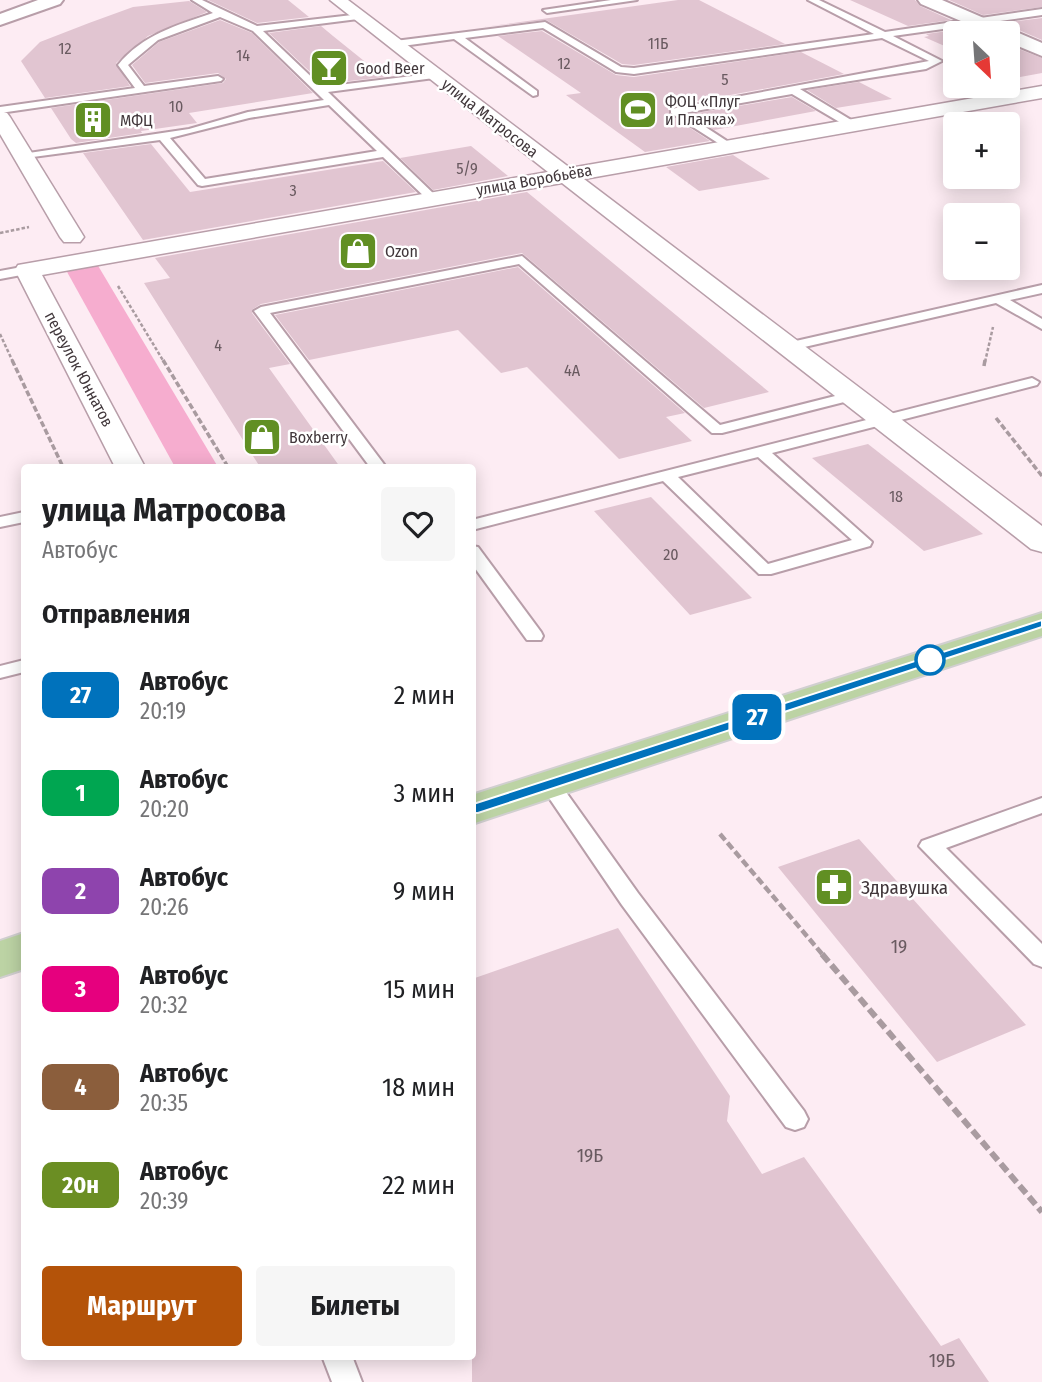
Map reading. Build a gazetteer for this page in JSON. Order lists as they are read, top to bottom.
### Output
{
  "streets": {
    "street": ["улица Матросова", "улица Воробьёва", "переулок Юннатов"]
  },
  "crossings": [
    ["улица Матросова", "улица Воробьёва"],
    ["улица Воробьёва", "переулок Юннатов"]
  ],
  "places": {
    "bar": ["Good Beer"],
    "sports": ["ФОЦ «Плуг и Планка»"],
    "building": ["МФЦ"],
    "shop": ["Ozon", "Boxberry"],
    "pharmacy": ["Здравушка"]
  },
  "lines": ["bus line 27"],
  "house_numbers": [
    "11Б",
    "12",
    "14",
    "12",
    "5",
    "10",
    "5/9",
    "3",
    "4",
    "4А",
    "18",
    "20",
    "19",
    "19Б",
    "19Б"
  ],
  "north": "bottom right",
  "page": {
    "on_map": "27",
    "map_buttons": ["+", "−"],
    "heading": [
      ["улица Матросова", "Автобус"],
      "Отправления"
    ],
    "list": [
      {
        "mark": "27",
        "name": "Автобус",
        "note": "20:19",
        "value": "2 мин"
      },
      {
        "mark": "1",
        "name": "Автобус",
        "note": "20:20",
        "value": "3 мин"
      },
      {
        "mark": "2",
        "name": "Автобус",
        "note": "20:26",
        "value": "9 мин"
      },
      {
        "mark": "3",
        "name": "Автобус",
        "note": "20:32",
        "value": "15 мин"
      },
      {
        "mark": "4",
        "name": "Автобус",
        "note": "20:35",
        "value": "18 мин"
      },
      {
        "mark": "20н",
        "name": "Автобус",
        "note": "20:39",
        "value": "22 мин"
      }
    ],
    "buttons": ["Маршрут", "Билеты"]
  }
}
